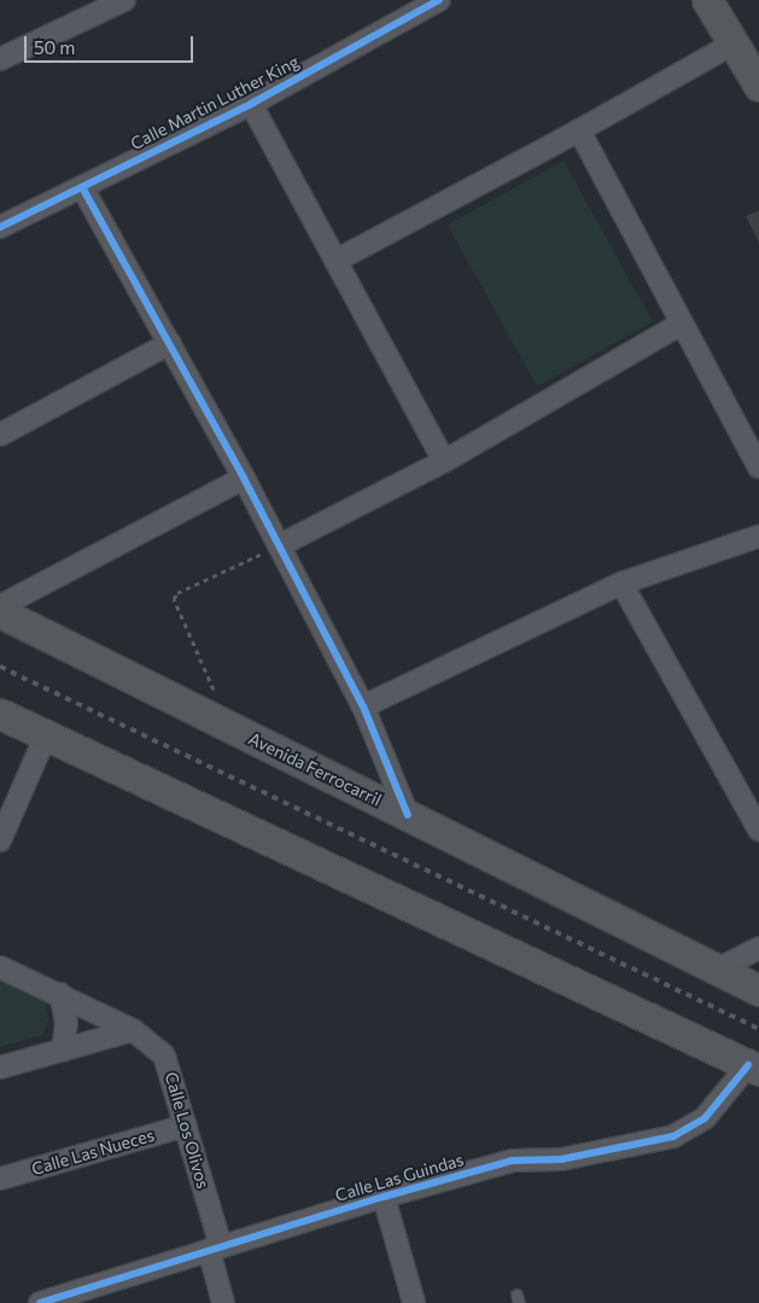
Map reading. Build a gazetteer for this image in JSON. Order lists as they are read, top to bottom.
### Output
{
  "streets": {
    "main road": ["Avenida Ferrocarril"],
    "street": [
      "Calle Martin Luther King",
      "Calle Los Olivos",
      "Calle Las Nueces",
      "Calle Las Guindas"
    ]
  },
  "crossings": [
    ["Calle Los Olivos", "Calle Las Nueces"],
    ["Calle Los Olivos", "Calle Las Guindas"]
  ],
  "scale_bar": "50 m"
}
